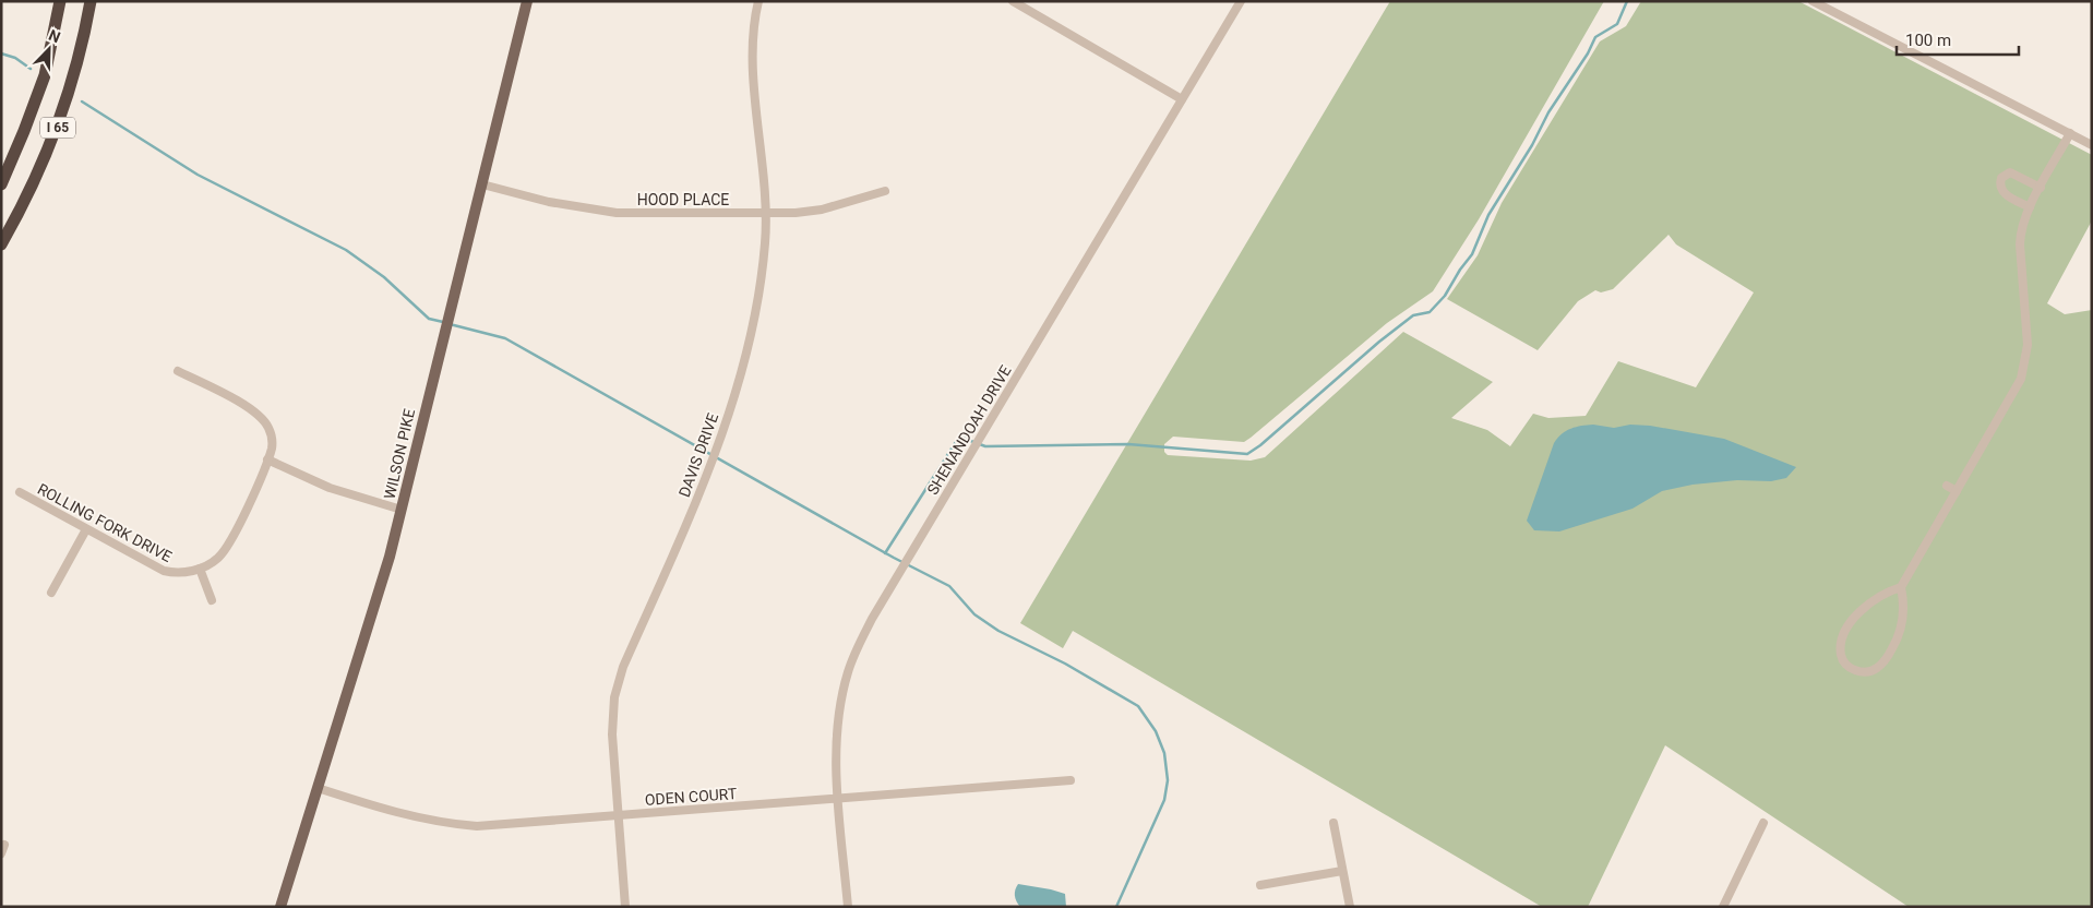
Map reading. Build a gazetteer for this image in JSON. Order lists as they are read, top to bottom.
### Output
{
  "streets": {
    "highway": ["I 65"],
    "main road": ["WILSON PIKE"],
    "street": [
      "HOOD PLACE",
      "SHENANDOAH DRIVE",
      "DAVIS DRIVE",
      "ROLLING FORK DRIVE",
      "ODEN COURT"
    ]
  },
  "crossings": [
    ["HOOD PLACE", "WILSON PIKE"],
    ["HOOD PLACE", "DAVIS DRIVE"],
    ["SHENANDOAH DRIVE", "ODEN COURT"],
    ["WILSON PIKE", "ODEN COURT"],
    ["DAVIS DRIVE", "ODEN COURT"]
  ],
  "scale_bar": "100 m",
  "north": "top right"
}
